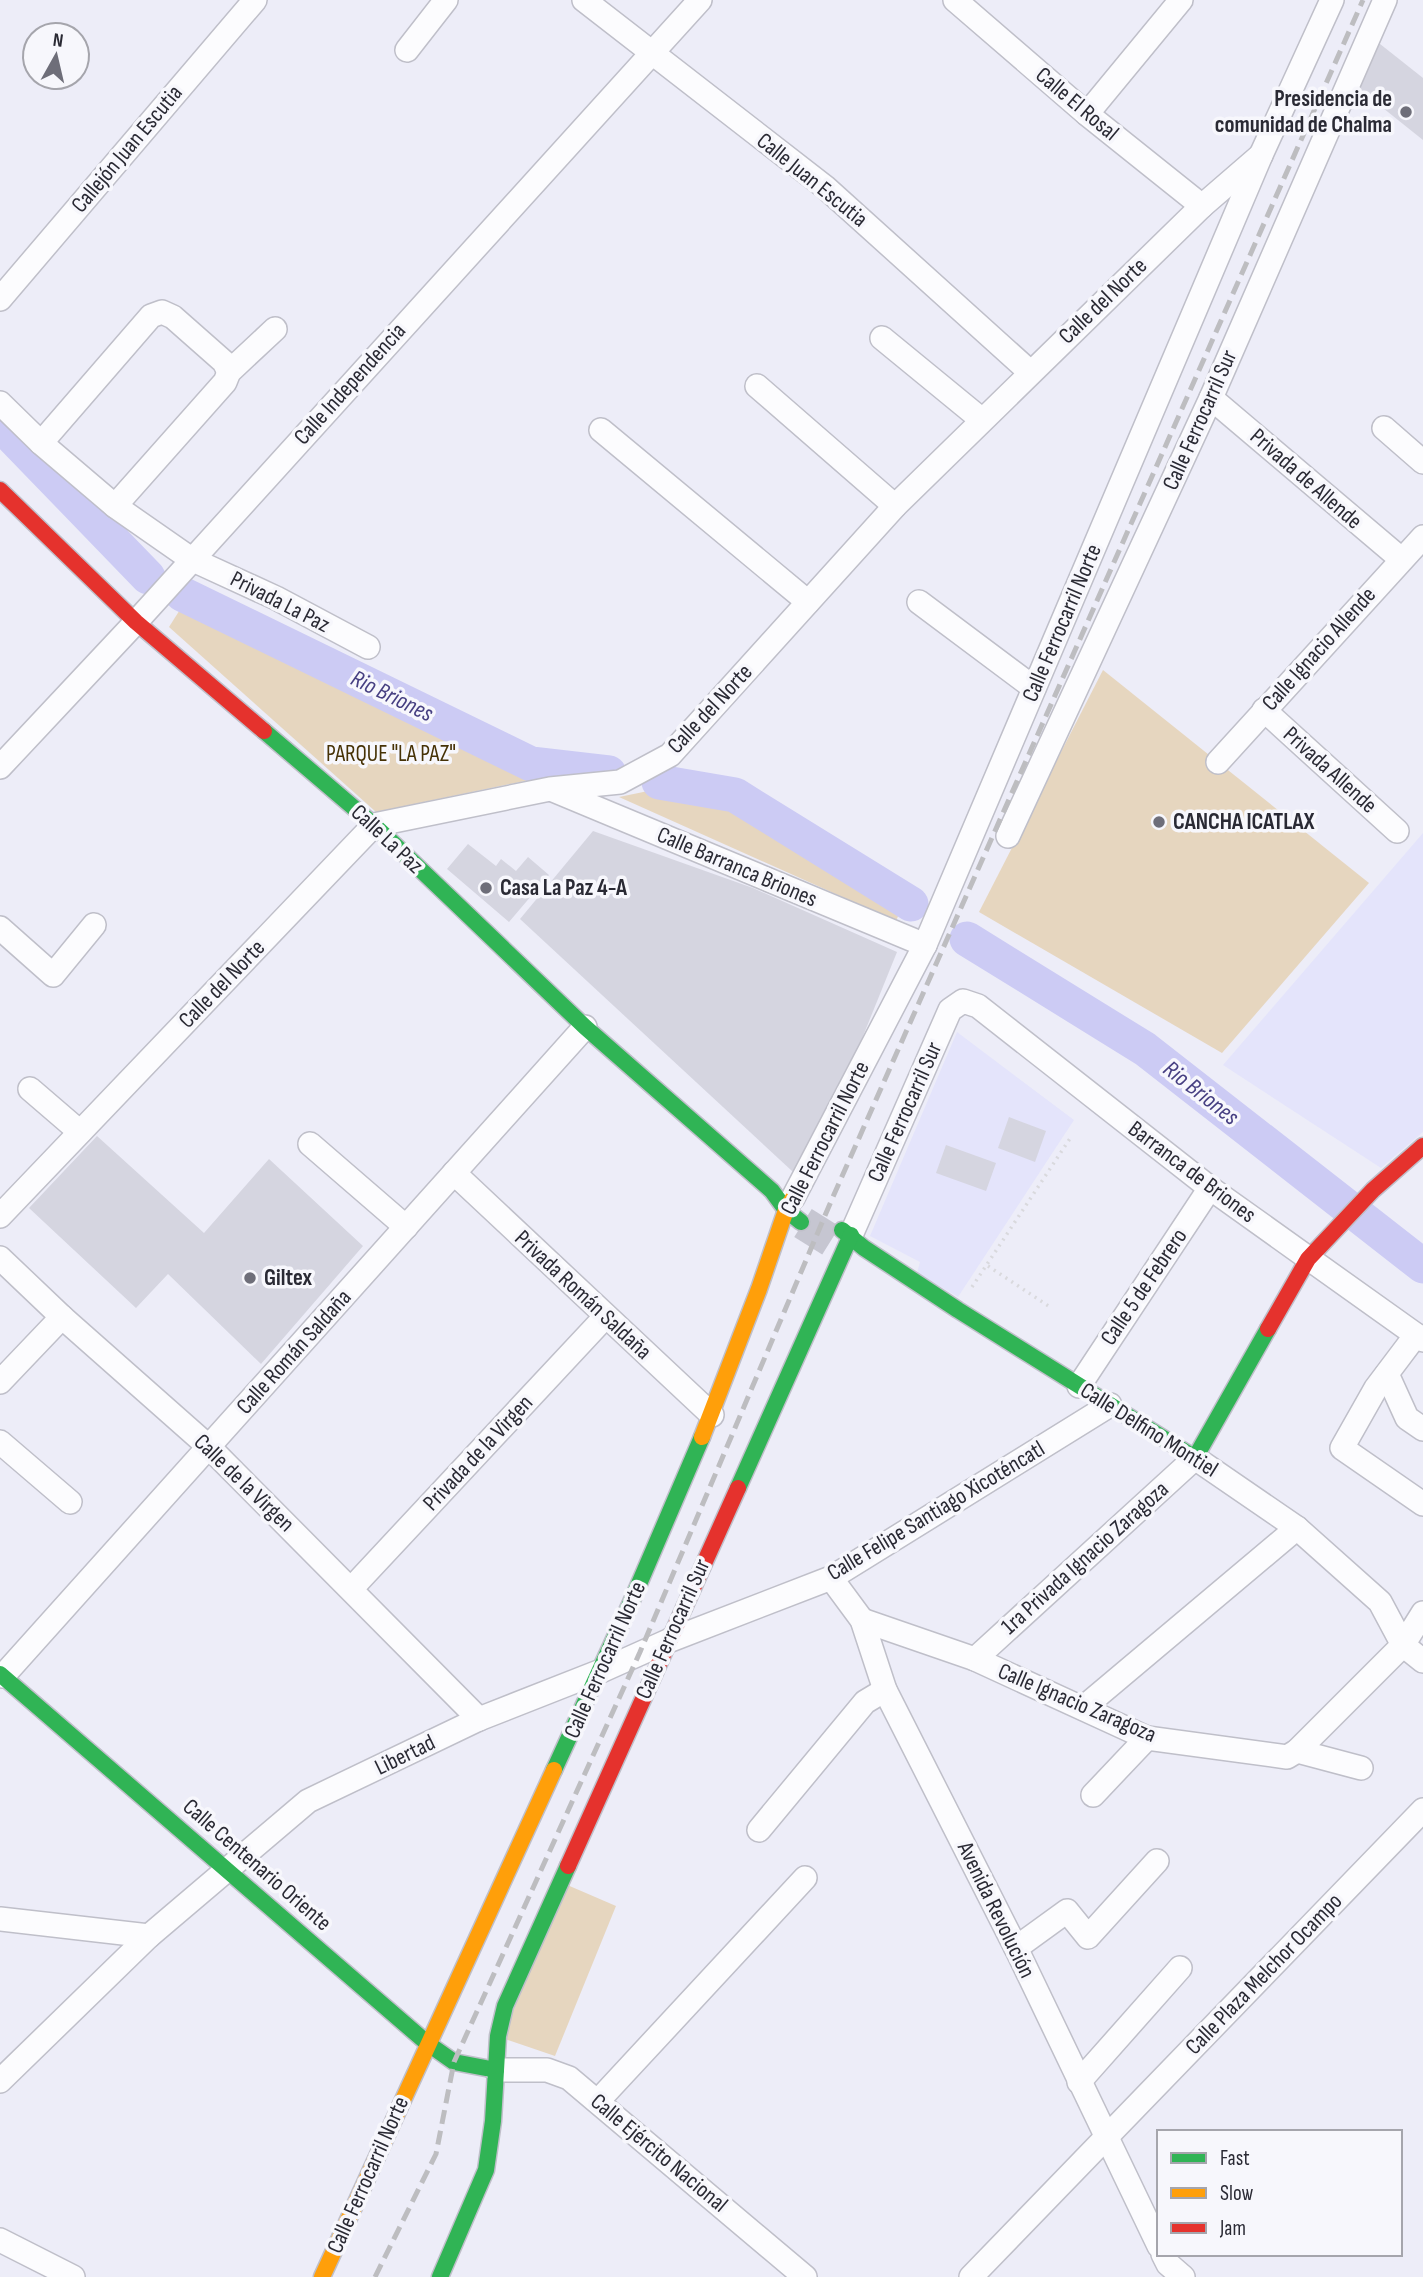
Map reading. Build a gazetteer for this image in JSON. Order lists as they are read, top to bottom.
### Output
{
  "streets": {
    "main road": [
      "Calle Ferrocarril Sur",
      "Calle Ferrocarril Norte",
      "Calle La Paz",
      "Calle Delfino Montiel",
      "Calle Centenario Oriente"
    ],
    "street": [
      "Calle El Rosal",
      "Callejón Juan Escutia",
      "Calle Juan Escutia",
      "Calle del Norte",
      "Calle Independencia",
      "Privada de Allende",
      "Privada La Paz",
      "Calle Ignacio Allende",
      "Privada Allende",
      "Calle Barranca Briones",
      "Barranca de Briones",
      "Calle 5 de Febrero",
      "Privada Román Saldaña",
      "Calle Román Saldaña",
      "Privada de la Virgen",
      "Calle de la Virgen",
      "Calle Felipe Santiago Xicoténcatl",
      "1ra Privada Ignacio Zaragoza",
      "Calle Ignacio Zaragoza",
      "Libertad",
      "Avenida Revolución",
      "Calle Plaza Melchor Ocampo",
      "Calle Ejército Nacional"
    ]
  },
  "crossings": [
    ["Calle El Rosal", "Calle del Norte"],
    ["Calle Juan Escutia", "Calle del Norte"],
    ["Calle Juan Escutia", "Calle Independencia"],
    ["Calle del Norte", "Calle Ferrocarril Norte"],
    ["Calle del Norte", "Calle La Paz"],
    ["Calle del Norte", "Calle Barranca Briones"],
    ["Calle Independencia", "Privada La Paz"],
    ["Calle Independencia", "Calle La Paz"],
    ["Calle Ferrocarril Sur", "Privada de Allende"],
    ["Calle Ferrocarril Sur", "Barranca de Briones"],
    ["Calle Ferrocarril Sur", "Calle Delfino Montiel"],
    ["Calle Ferrocarril Sur", "Calle Felipe Santiago Xicoténcatl"],
    ["Calle Ferrocarril Sur", "Calle Centenario Oriente"],
    ["Calle Ferrocarril Sur", "Calle Ejército Nacional"],
    ["Privada de Allende", "Calle Ignacio Allende"],
    ["Calle Ferrocarril Norte", "Calle La Paz"],
    ["Calle Ferrocarril Norte", "Calle Barranca Briones"],
    ["Calle Ferrocarril Norte", "Privada Román Saldaña"],
    ["Calle Ferrocarril Norte", "Calle Felipe Santiago Xicoténcatl"],
    ["Calle Ferrocarril Norte", "Libertad"],
    ["Calle Ferrocarril Norte", "Calle Centenario Oriente"],
    ["Calle Ignacio Allende", "Privada Allende"],
    ["Calle La Paz", "Calle Román Saldaña"],
    ["Barranca de Briones", "Calle 5 de Febrero"],
    ["Calle 5 de Febrero", "Calle Delfino Montiel"],
    ["Privada Román Saldaña", "Calle Román Saldaña"],
    ["Privada Román Saldaña", "Privada de la Virgen"],
    ["Calle Román Saldaña", "Calle de la Virgen"],
    ["Calle Román Saldaña", "Calle Centenario Oriente"],
    ["Calle Delfino Montiel", "Calle Felipe Santiago Xicoténcatl"],
    ["Calle Delfino Montiel", "1ra Privada Ignacio Zaragoza"],
    ["Privada de la Virgen", "Calle de la Virgen"],
    ["Calle de la Virgen", "Libertad"],
    ["Calle Felipe Santiago Xicoténcatl", "Libertad"],
    ["Calle Felipe Santiago Xicoténcatl", "Avenida Revolución"],
    ["1ra Privada Ignacio Zaragoza", "Calle Ignacio Zaragoza"],
    ["Calle Ignacio Zaragoza", "Avenida Revolución"],
    ["Libertad", "Calle Centenario Oriente"],
    ["Calle Centenario Oriente", "Calle Ejército Nacional"],
    ["Avenida Revolución", "Calle Plaza Melchor Ocampo"]
  ],
  "water": ["Rio Briones"],
  "parks": ["PARQUE \"LA PAZ\""],
  "places": [
    "Presidencia de comunidad de Chalma",
    "CANCHA ICATLAX",
    "Casa La Paz 4-A",
    "Giltex"
  ],
  "legend": ["Fast", "Slow", "Jam"],
  "north": "top"
}
